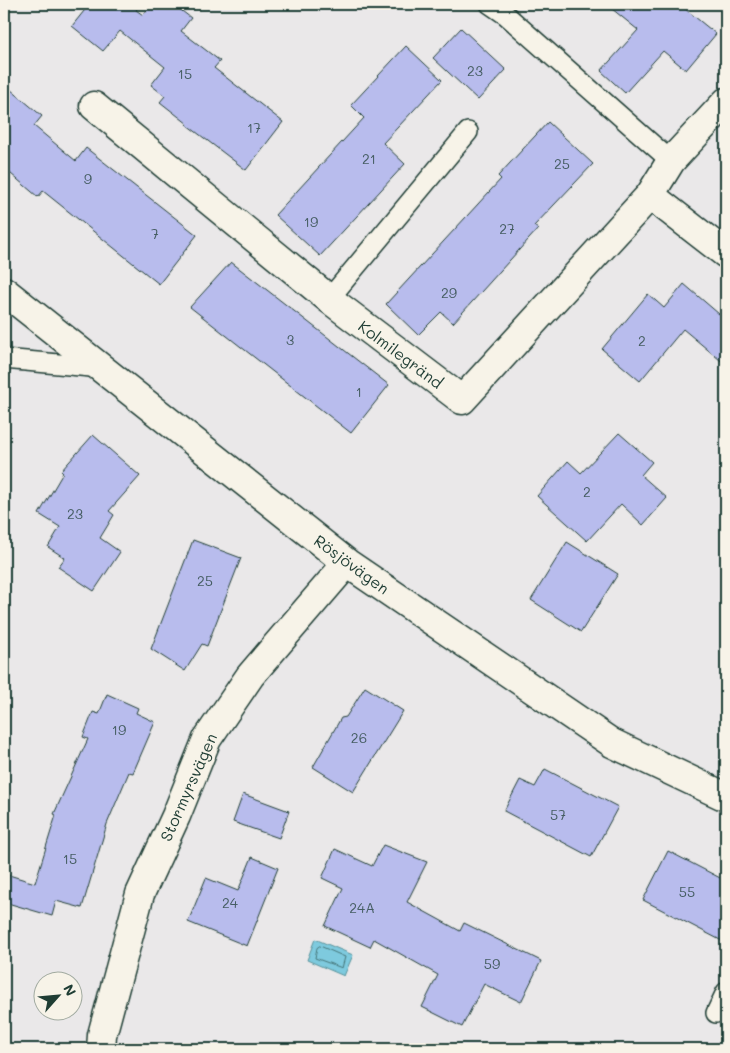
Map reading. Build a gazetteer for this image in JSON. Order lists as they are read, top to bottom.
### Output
{
  "streets": {
    "street": ["Kolmilegränd", "Rösjövägen", "Stormyrsvägen"]
  },
  "crossings": [
    ["Rösjövägen", "Stormyrsvägen"]
  ],
  "house_numbers": [
    "23",
    "15",
    "17",
    "21",
    "25",
    "9",
    "19",
    "27",
    "7",
    "29",
    "3",
    "2",
    "1",
    "2",
    "23",
    "25",
    "19",
    "26",
    "57",
    "15",
    "55",
    "24",
    "24A",
    "59"
  ],
  "north": "top right"
}
